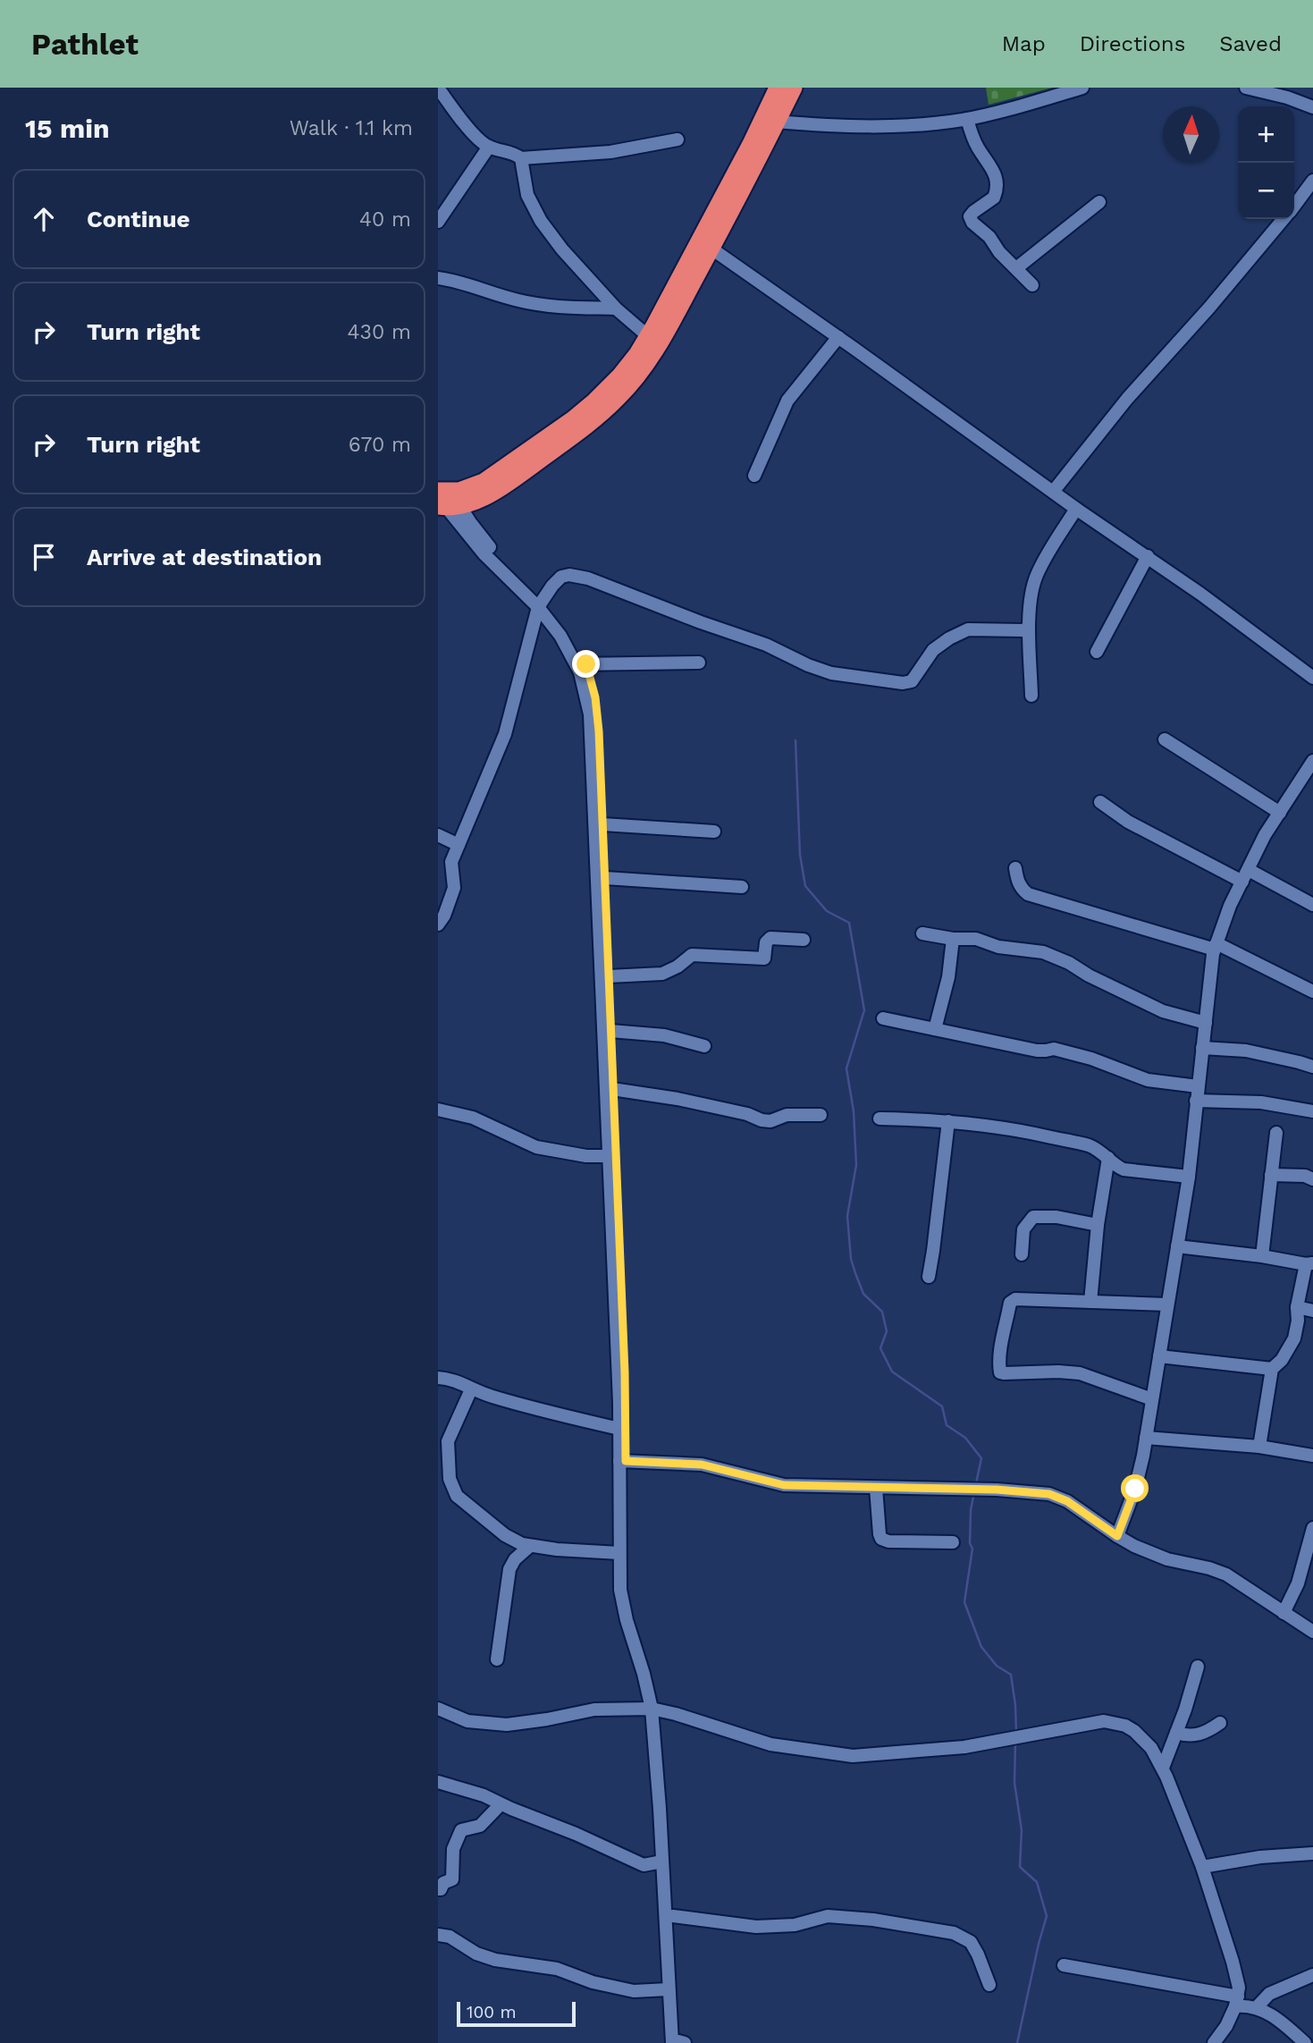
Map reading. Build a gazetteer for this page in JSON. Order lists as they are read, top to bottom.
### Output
{
  "scale_bar": "100 m",
  "north": "top",
  "page": {
    "header": "Pathlet",
    "nav": ["Map", "Directions", "Saved"],
    "heading": ["15 min", "Walk · 1.1 km"],
    "map_buttons": ["+", "−"],
    "list": [
      ["Continue", "40 m"],
      ["Turn right", "430 m"],
      ["Turn right", "670 m"],
      "Arrive at destination"
    ],
    "scale": "100 m"
  }
}
